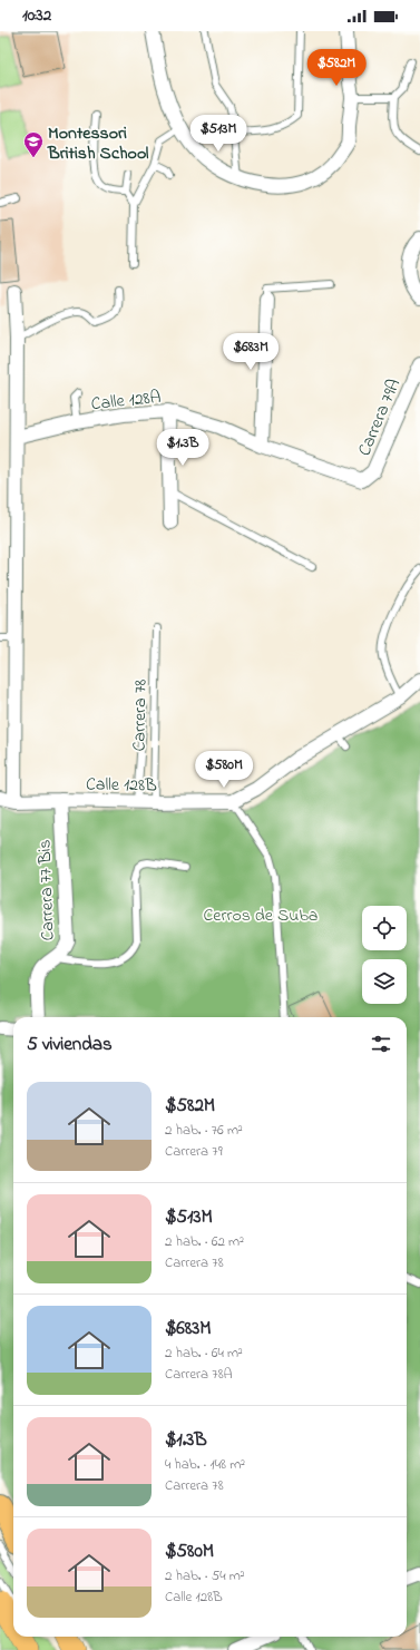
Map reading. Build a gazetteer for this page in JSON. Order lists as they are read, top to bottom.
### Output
{
  "streets": {
    "street": [
      "Calle 128A",
      "Carrera 79A",
      "Calle 128B",
      "Carrera 77 Bis"
    ],
    "lane": ["Carrera 78"]
  },
  "crossings": [
    ["Calle 128A", "Carrera 79A"],
    ["Carrera 78", "Calle 128B"],
    ["Calle 128B", "Carrera 77 Bis"]
  ],
  "parks": ["Cerros de Suba"],
  "places": {
    "school or university": ["Montessori British School"]
  },
  "page": {
    "status": "10:32",
    "price": [
      "$582M",
      "$513M",
      "$683M",
      "$1.3B",
      "$580M"
    ],
    "heading": "5 viviendas",
    "list": [
      {
        "name": "$582M",
        "note": "2 hab. · 76 m² · Carrera 79"
      },
      {
        "name": "$513M",
        "note": "2 hab. · 62 m² · Carrera 78"
      },
      {
        "name": "$683M",
        "note": "2 hab. · 64 m² · Carrera 78A"
      },
      {
        "name": "$1.3B",
        "note": "4 hab. · 148 m² · Carrera 78"
      },
      {
        "name": "$580M",
        "note": "2 hab. · 54 m² · Calle 128B"
      }
    ]
  }
}
